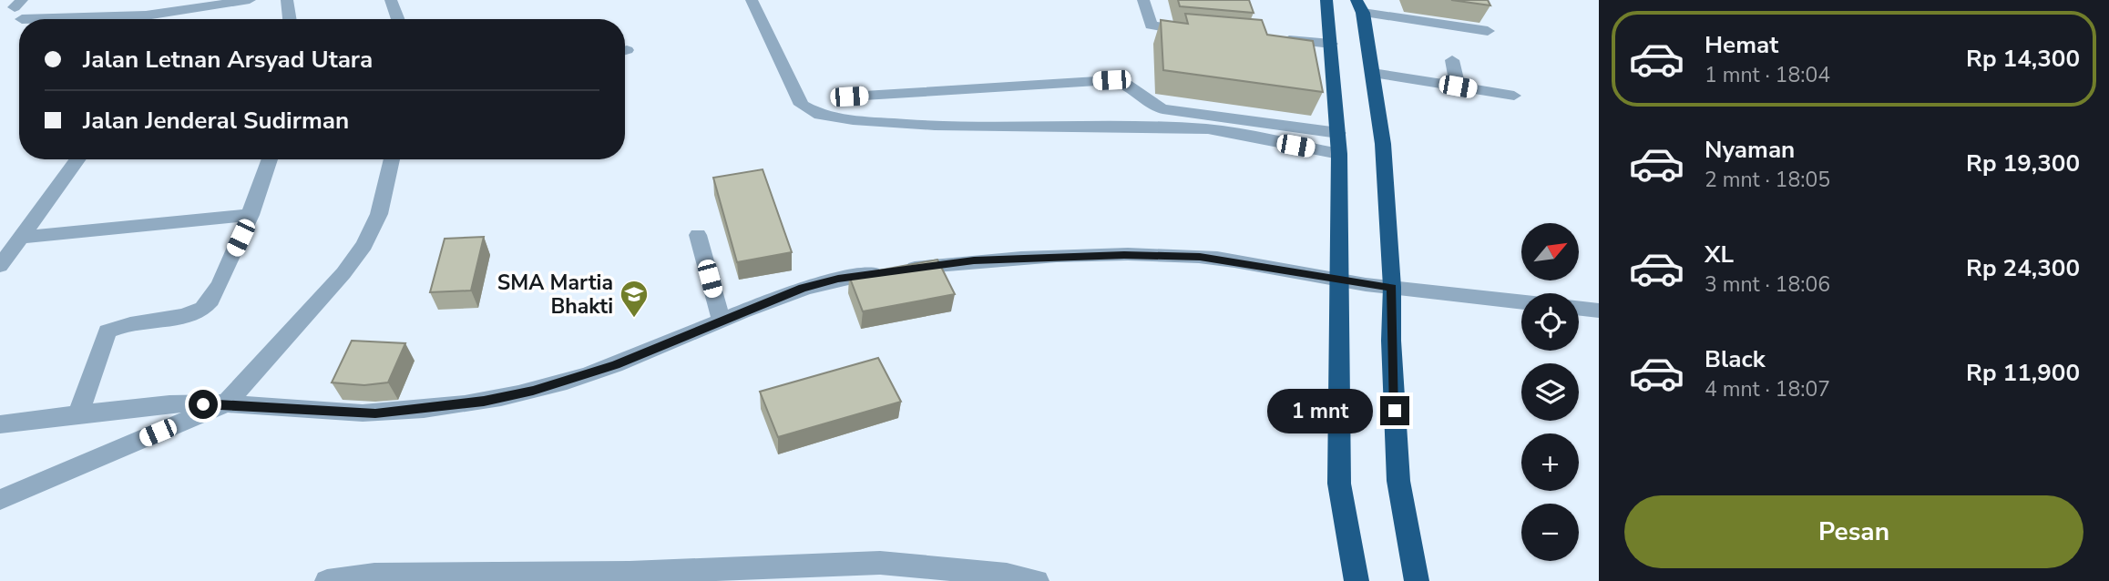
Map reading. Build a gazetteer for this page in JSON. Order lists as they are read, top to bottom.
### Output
{
  "places": {
    "school or university": ["SMA Martia Bhakti"]
  },
  "north": "top right",
  "page": {
    "list": [
      {
        "name": "Hemat",
        "note": "1 mnt · 18:04",
        "value": "Rp 14,300"
      },
      {
        "name": "Nyaman",
        "note": "2 mnt · 18:05",
        "value": "Rp 19,300"
      },
      {
        "name": "XL",
        "note": "3 mnt · 18:06",
        "value": "Rp 24,300"
      },
      {
        "name": "Black",
        "note": "4 mnt · 18:07",
        "value": "Rp 11,900"
      }
    ],
    "banner": ["Jalan Letnan Arsyad Utara", "Jalan Jenderal Sudirman"],
    "map_buttons": ["+", "−"],
    "bubble": "1 mnt",
    "buttons": "Pesan"
  }
}
